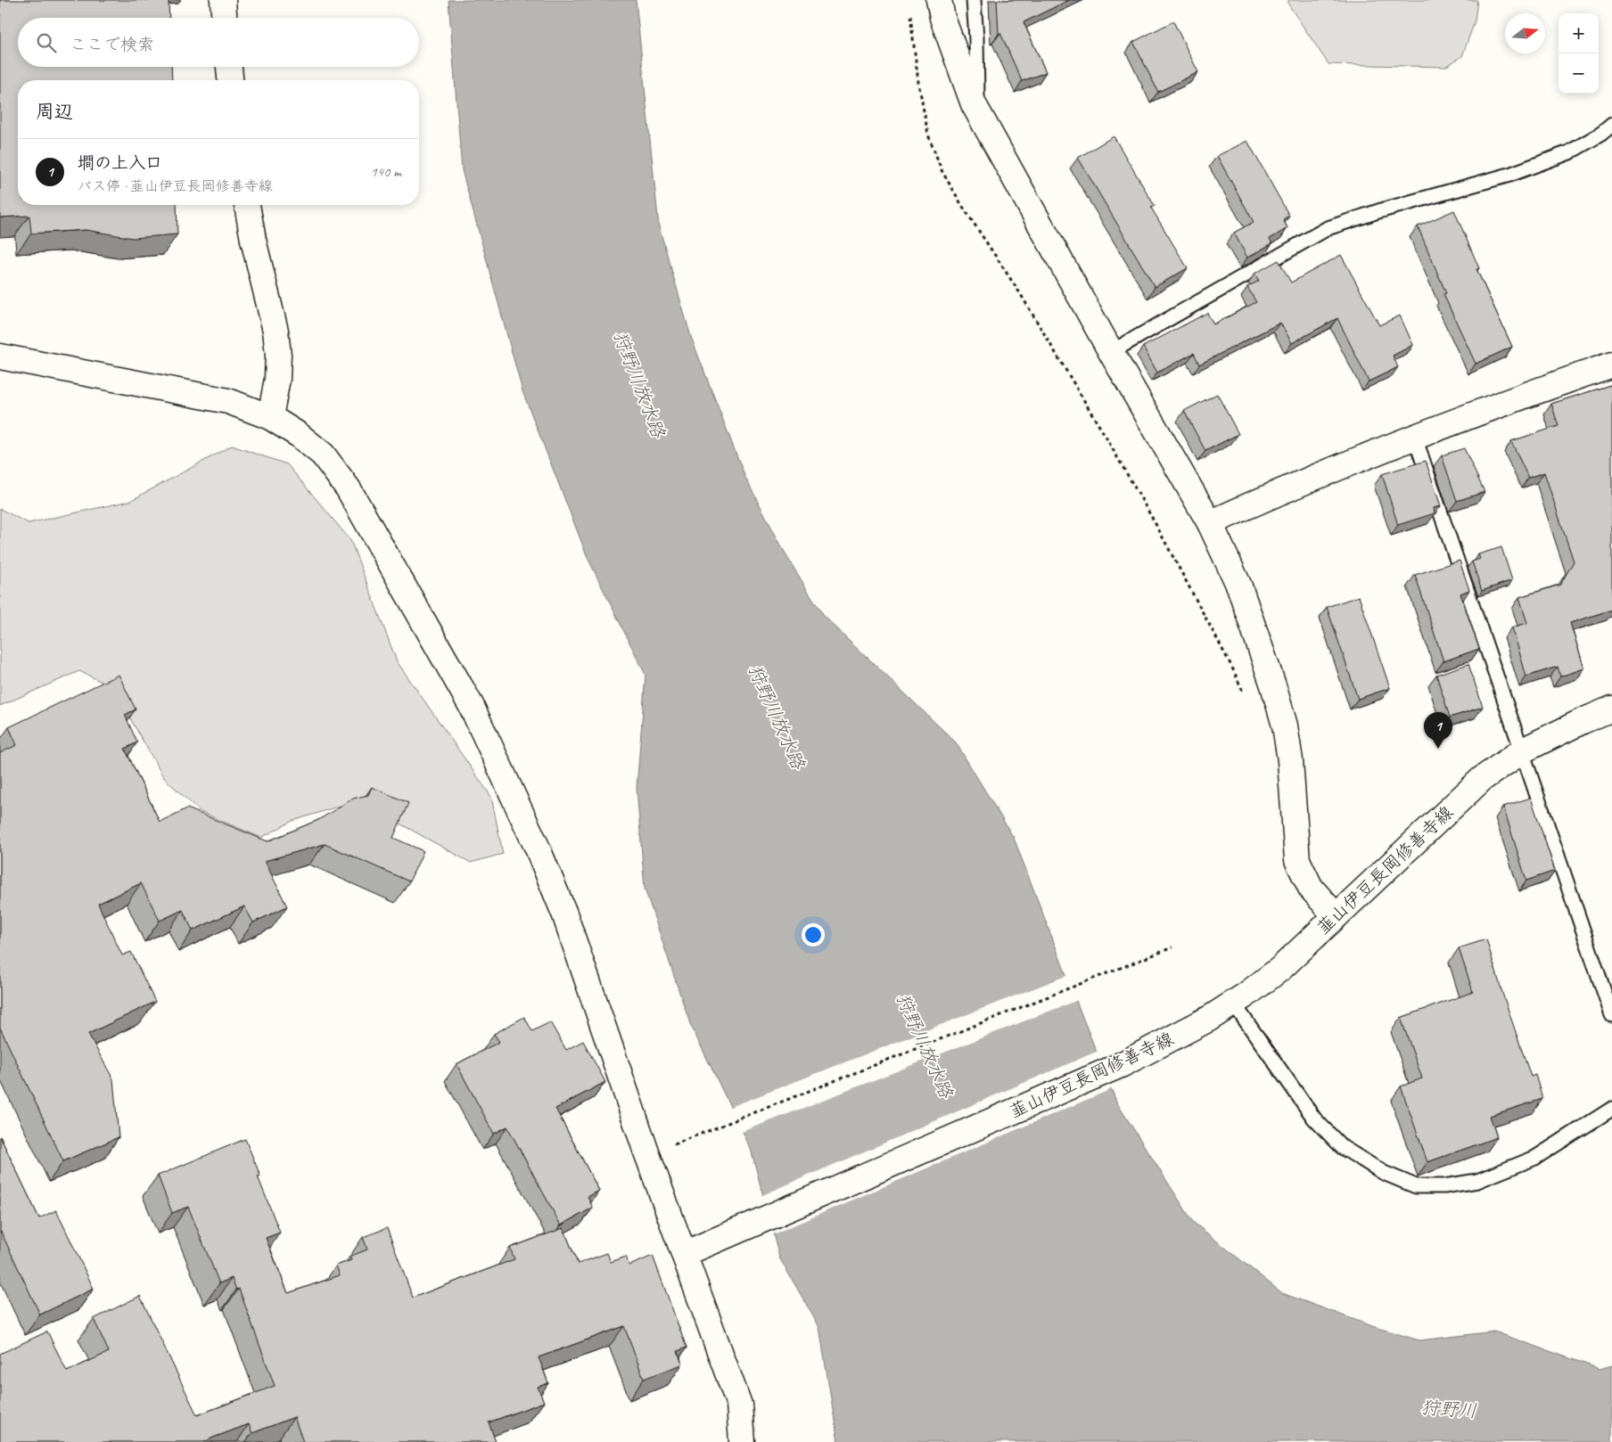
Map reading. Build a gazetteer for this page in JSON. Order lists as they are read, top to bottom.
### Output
{
  "streets": {
    "street": ["韮山伊豆長岡修善寺線"]
  },
  "water": ["狩野川放水路", "狩野川"],
  "north": "right",
  "page": {
    "map_buttons": ["+", "−"],
    "search": "ここで検索",
    "heading": "周辺",
    "list": [
      {
        "mark": "1",
        "name": "墹の上入口",
        "note": "バス停 · 韮山伊豆長岡修善寺線",
        "value": "140 m"
      }
    ],
    "pins": "1"
  }
}
